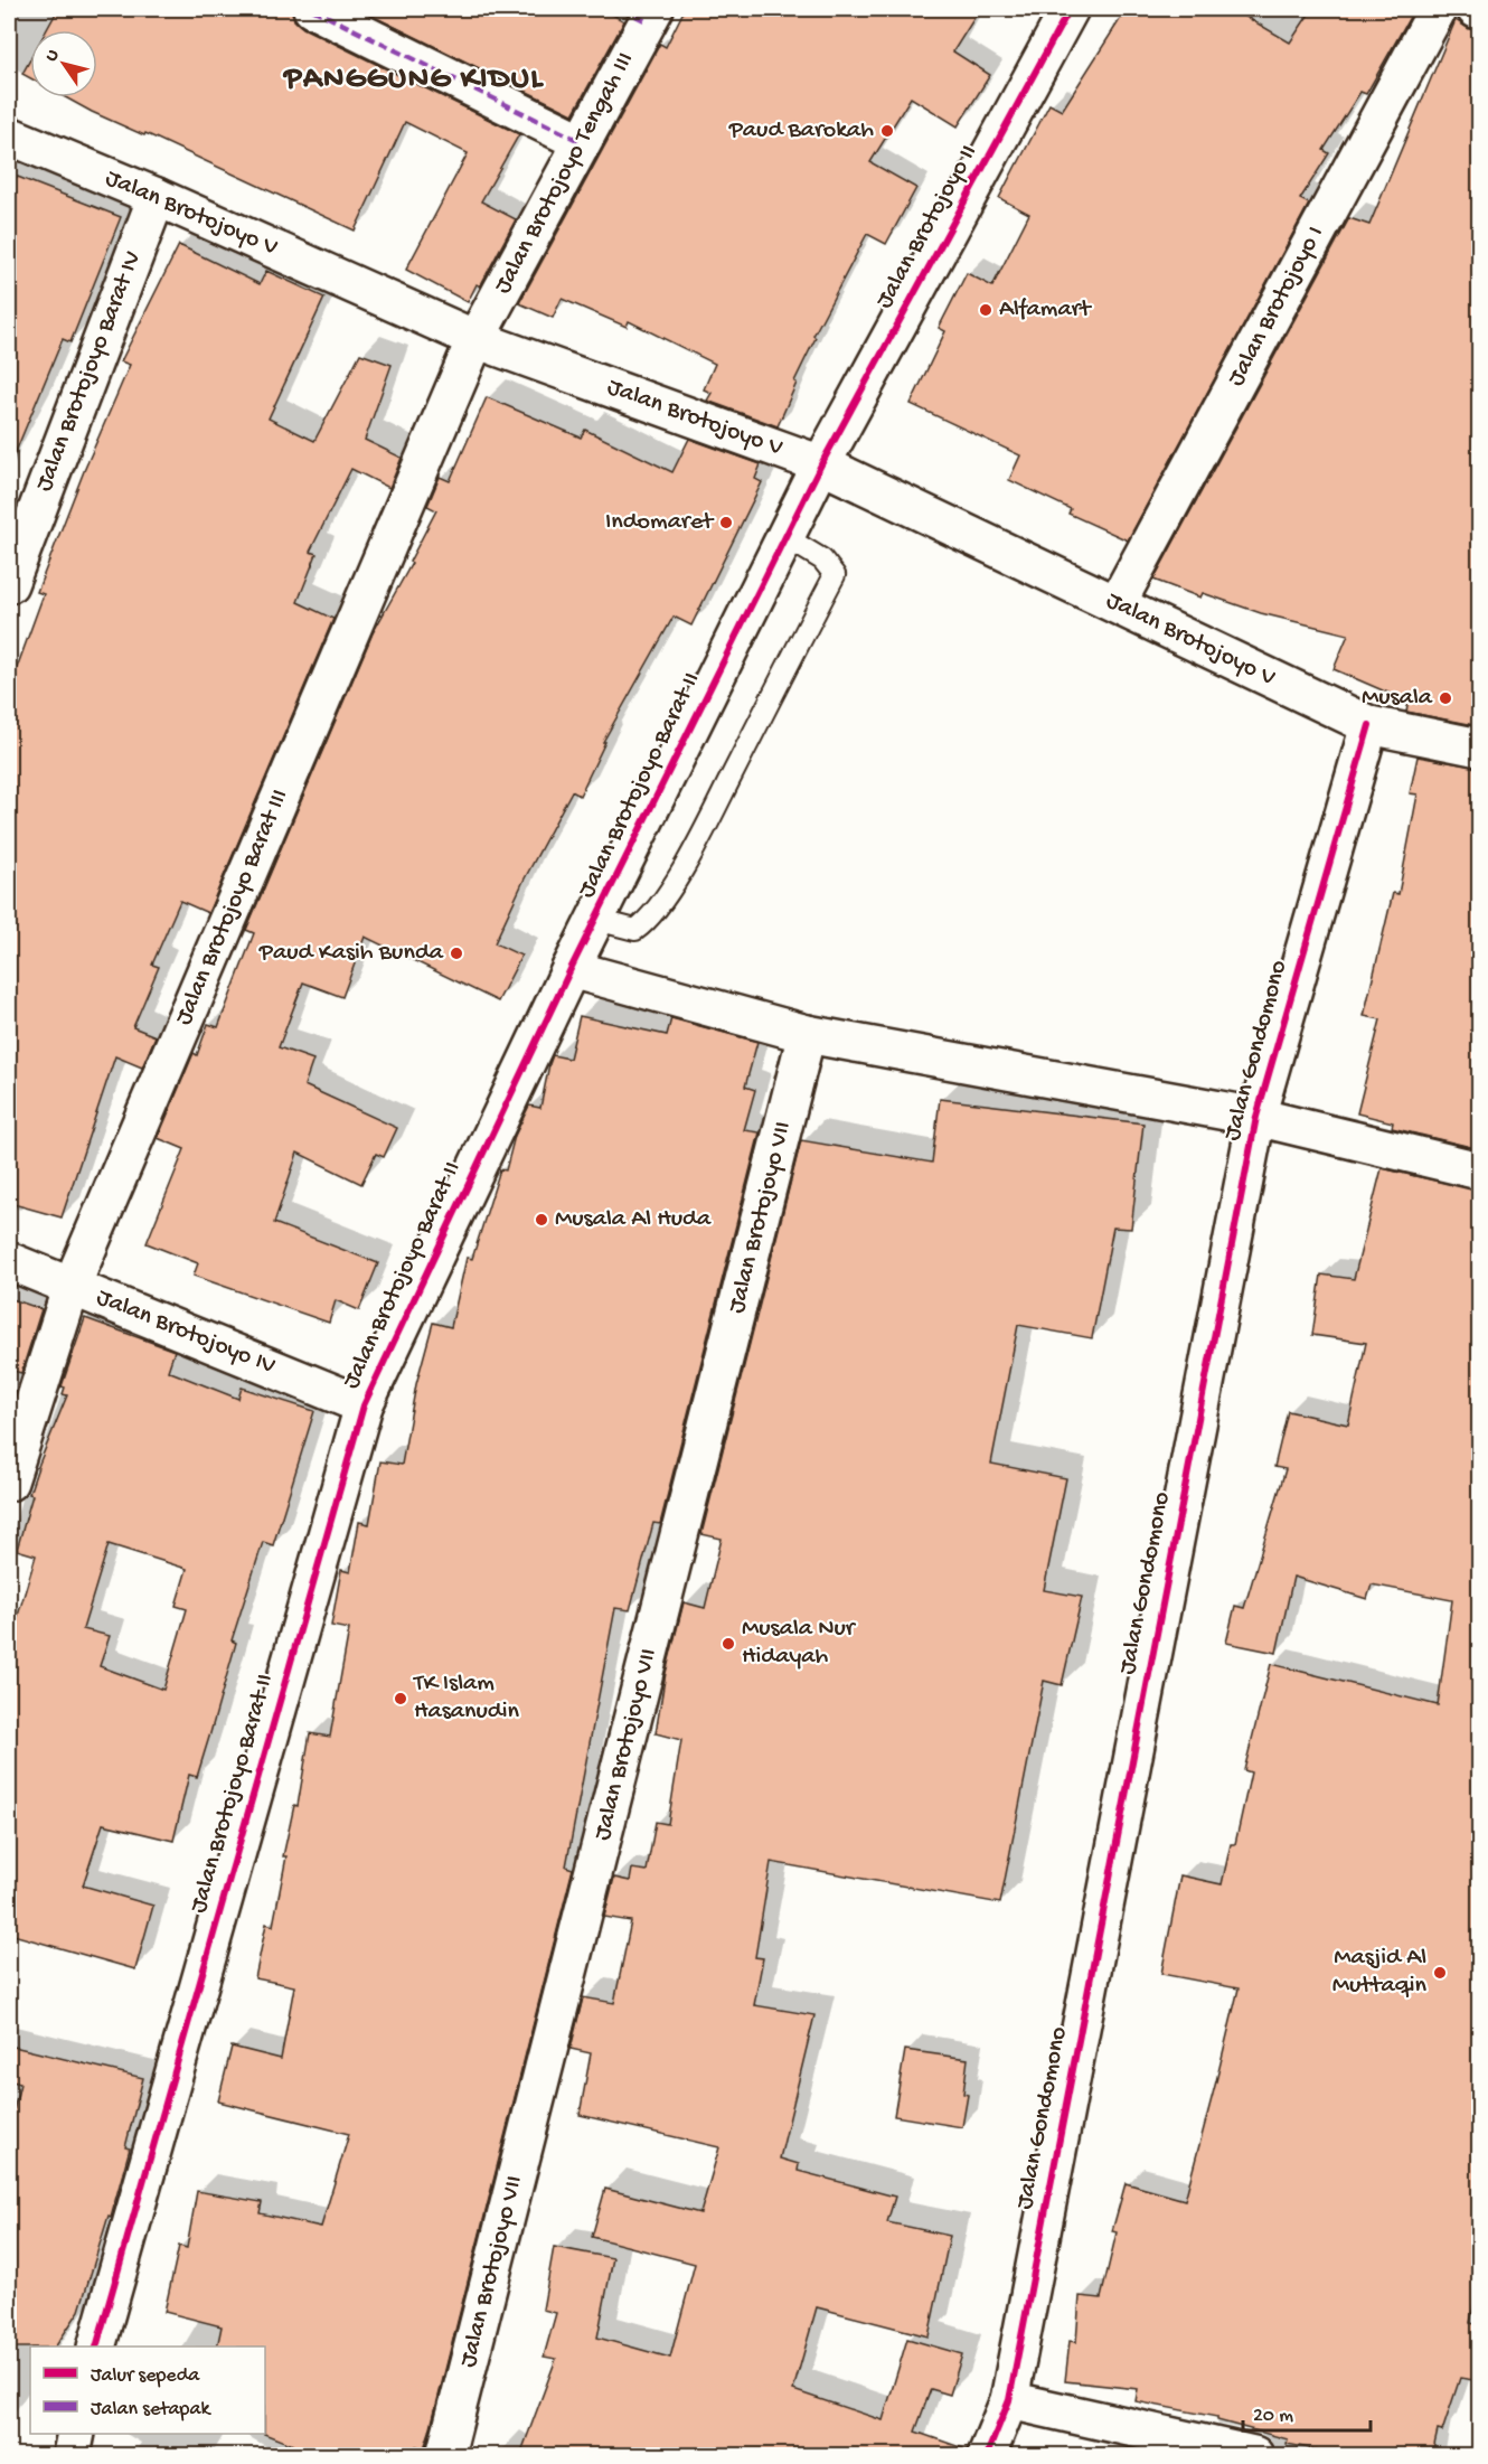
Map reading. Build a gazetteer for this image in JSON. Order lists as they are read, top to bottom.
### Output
{
  "streets": {
    "street": [
      "Jalan Brotojoyo Tengah III",
      "Jalan Brotojoyo V",
      "Jalan Brotojoyo II",
      "Jalan Brotojoyo I",
      "Jalan Brotojoyo Barat IV",
      "Jalan Brotojoyo Barat II",
      "Jalan Brotojoyo Barat III",
      "Jalan Gondomono",
      "Jalan Brotojoyo VII",
      "Jalan Brotojoyo IV"
    ]
  },
  "crossings": [
    ["Jalan Brotojoyo Tengah III", "Jalan Brotojoyo V"],
    ["Jalan Brotojoyo Tengah III", "Jalan Brotojoyo Barat III"],
    ["Jalan Brotojoyo V", "Jalan Brotojoyo II"],
    ["Jalan Brotojoyo V", "Jalan Brotojoyo I"],
    ["Jalan Brotojoyo V", "Jalan Brotojoyo Barat IV"],
    ["Jalan Brotojoyo V", "Jalan Brotojoyo Barat II"],
    ["Jalan Brotojoyo V", "Jalan Brotojoyo Barat III"],
    ["Jalan Brotojoyo V", "Jalan Gondomono"],
    ["Jalan Brotojoyo II", "Jalan Brotojoyo Barat II"],
    ["Jalan Brotojoyo Barat II", "Jalan Brotojoyo IV"],
    ["Jalan Brotojoyo Barat III", "Jalan Brotojoyo IV"]
  ],
  "districts": ["PANGGUNG KIDUL"],
  "places": [
    "Paud Barokah",
    "Alfamart",
    "Indomaret",
    "Musala",
    "Paud Kasih Bunda",
    "Musala Al Huda",
    "Musala Nur Hidayah",
    "TK Islam Hasanudin",
    "Masjid Al Muttaqin"
  ],
  "legend": ["Jalur sepeda", "Jalan setapak"],
  "scale_bar": "20 m",
  "north": "top left"
}
